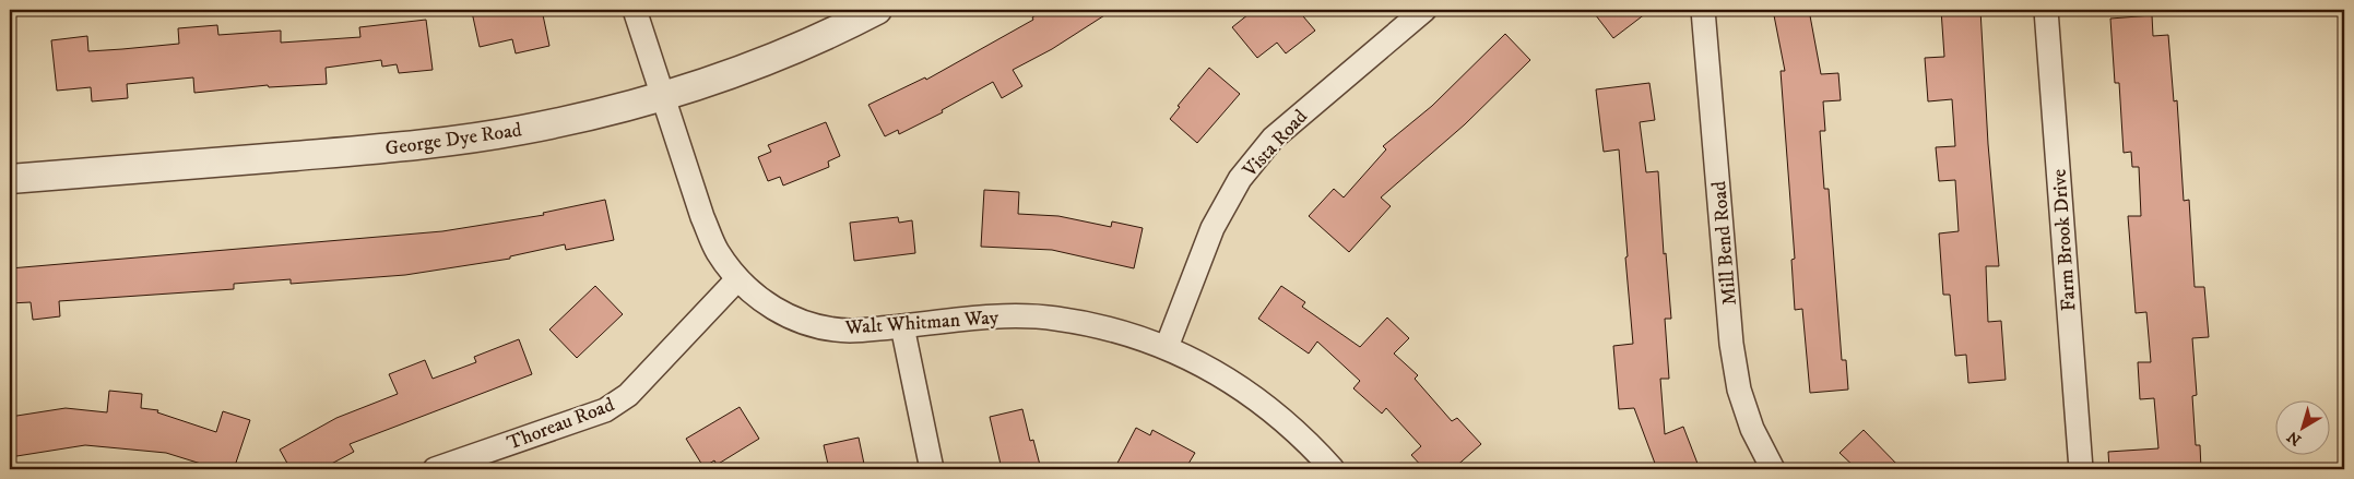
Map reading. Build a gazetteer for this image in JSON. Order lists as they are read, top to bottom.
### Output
{
  "streets": {
    "street": [
      "George Dye Road",
      "Vista Road",
      "Farm Brook Drive",
      "Mill Bend Road",
      "Walt Whitman Way",
      "Thoreau Road"
    ]
  },
  "crossings": [
    ["George Dye Road", "Walt Whitman Way"],
    ["Vista Road", "Walt Whitman Way"],
    ["Walt Whitman Way", "Thoreau Road"]
  ],
  "north": "bottom left"
}
